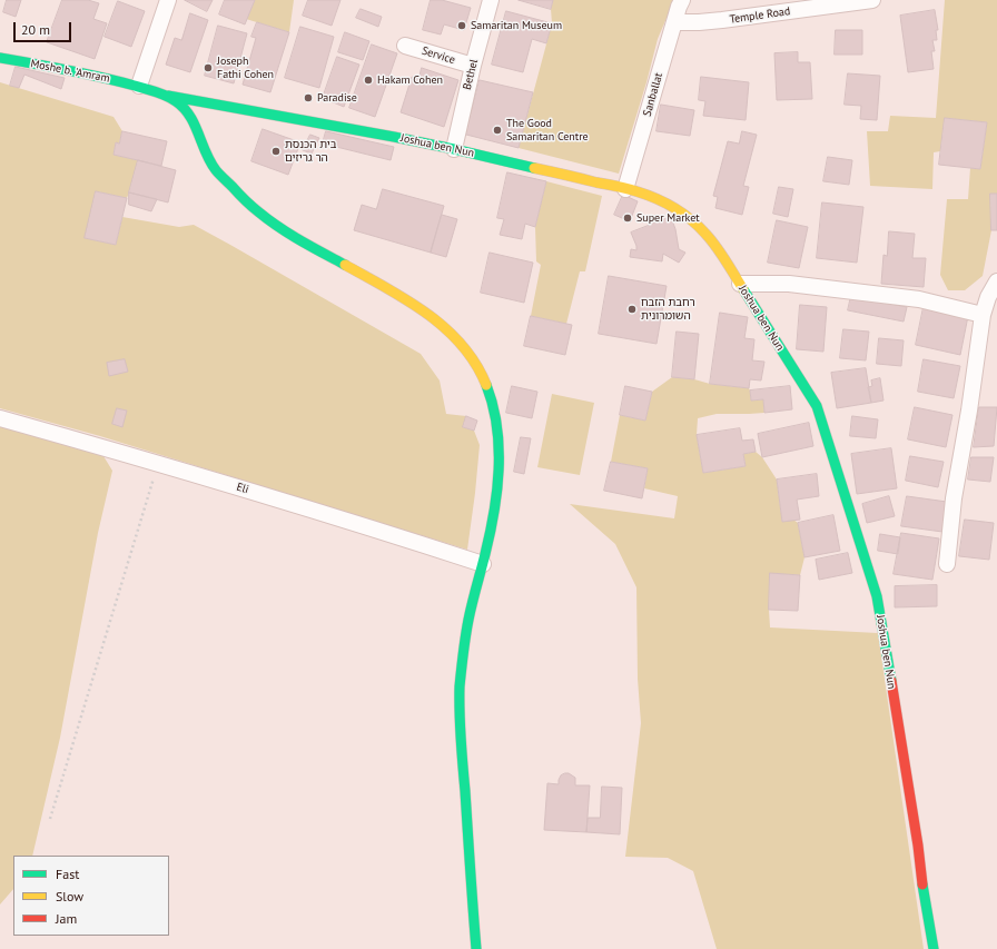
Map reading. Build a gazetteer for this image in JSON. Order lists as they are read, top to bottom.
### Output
{
  "streets": {
    "street": [
      "Temple Road",
      "Service",
      "Moshe b. 'Amram",
      "Bethel",
      "Sanballat",
      "Joshua ben Nun",
      "Eli"
    ]
  },
  "crossings": [
    ["Temple Road", "Sanballat"],
    ["Service", "Bethel"],
    ["Moshe b. 'Amram", "Joshua ben Nun"],
    ["Bethel", "Joshua ben Nun"],
    ["Sanballat", "Joshua ben Nun"]
  ],
  "places": [
    "Samaritan Museum",
    "Joseph Fathi Cohen",
    "Hakam Cohen",
    "Paradise",
    "The Good Samaritan Centre",
    "בית הכנסת הר גריזים",
    "Super Market",
    "רחבת הזבח השומרונית"
  ],
  "legend": ["Fast", "Slow", "Jam"],
  "scale_bar": "20 m"
}
